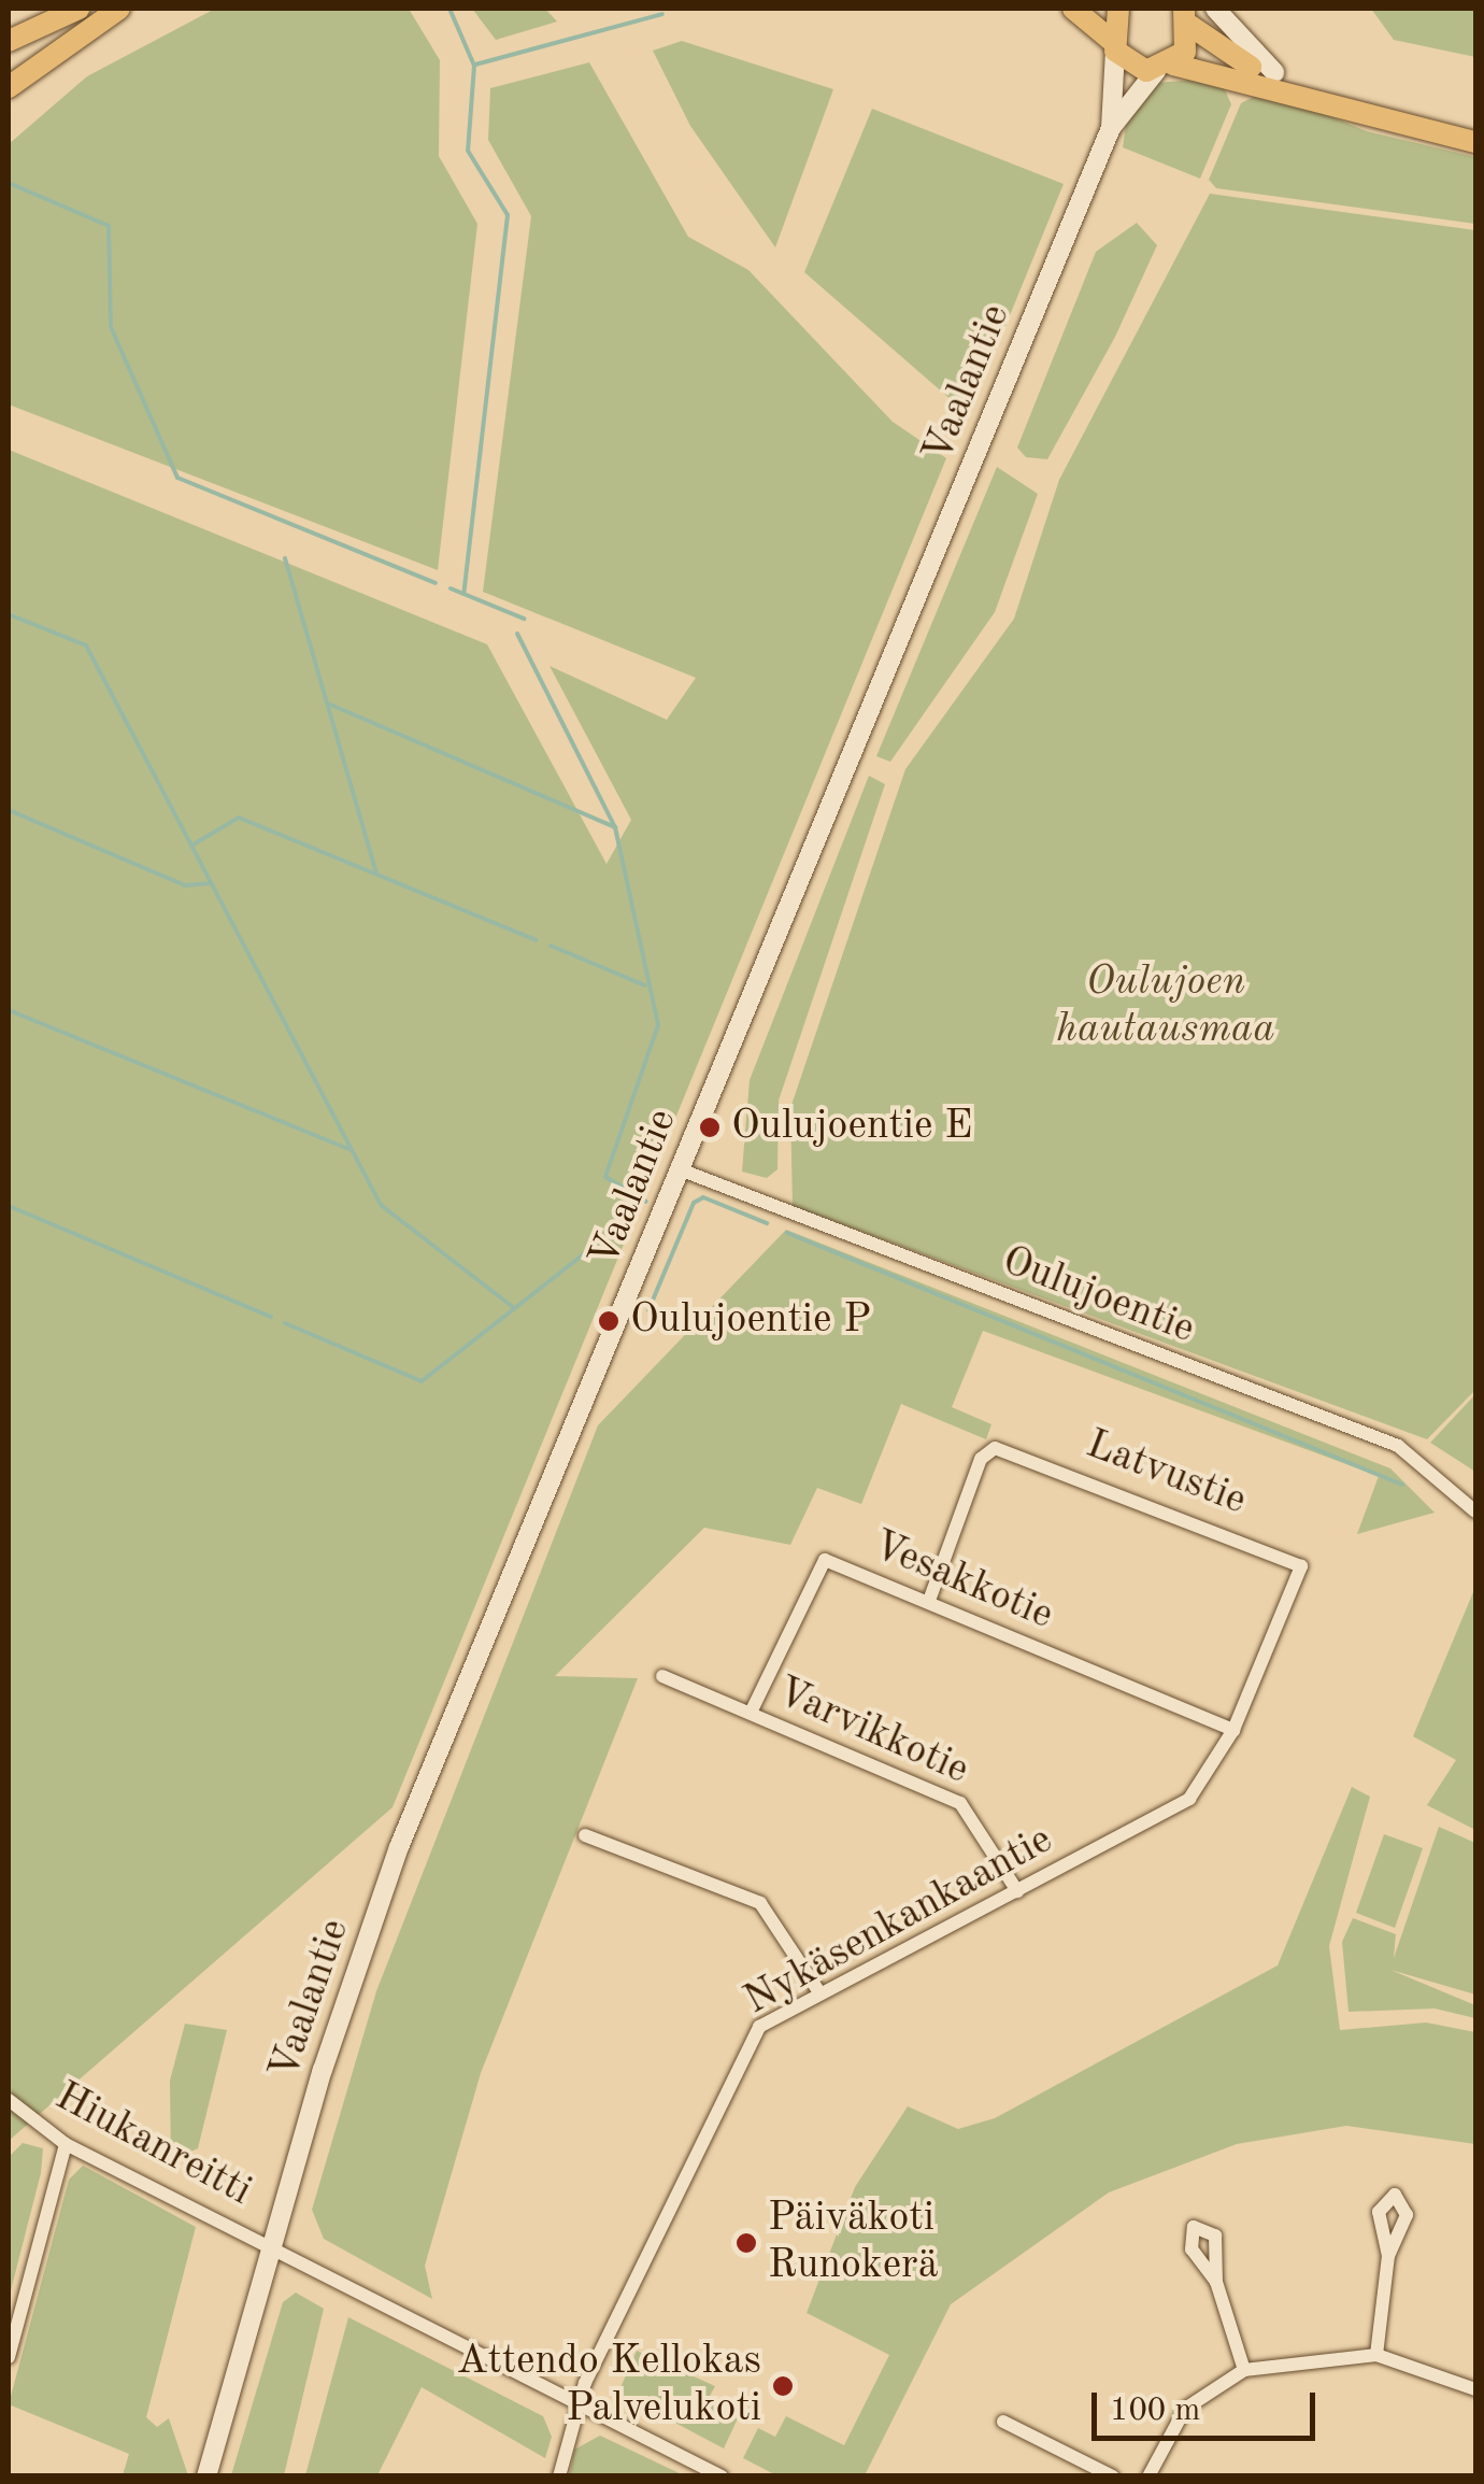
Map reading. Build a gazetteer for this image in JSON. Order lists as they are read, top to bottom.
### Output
{
  "streets": {
    "street": [
      "Vaalantie",
      "Oulujoentie",
      "Latvustie",
      "Vesakkotie",
      "Varvikkotie",
      "Nykäsenkankaantie",
      "Hiukanreitti"
    ]
  },
  "crossings": [
    ["Vaalantie", "Oulujoentie"],
    ["Vaalantie", "Hiukanreitti"],
    ["Latvustie", "Vesakkotie"],
    ["Latvustie", "Nykäsenkankaantie"],
    ["Vesakkotie", "Varvikkotie"],
    ["Vesakkotie", "Nykäsenkankaantie"],
    ["Varvikkotie", "Nykäsenkankaantie"],
    ["Nykäsenkankaantie", "Hiukanreitti"]
  ],
  "parks": ["Oulujoen hautausmaa"],
  "places": [
    "Oulujoentie E",
    "Oulujoentie P",
    "Päiväkoti Runokerä",
    "Attendo Kellokas Palvelukoti"
  ],
  "scale_bar": "100 m"
}
